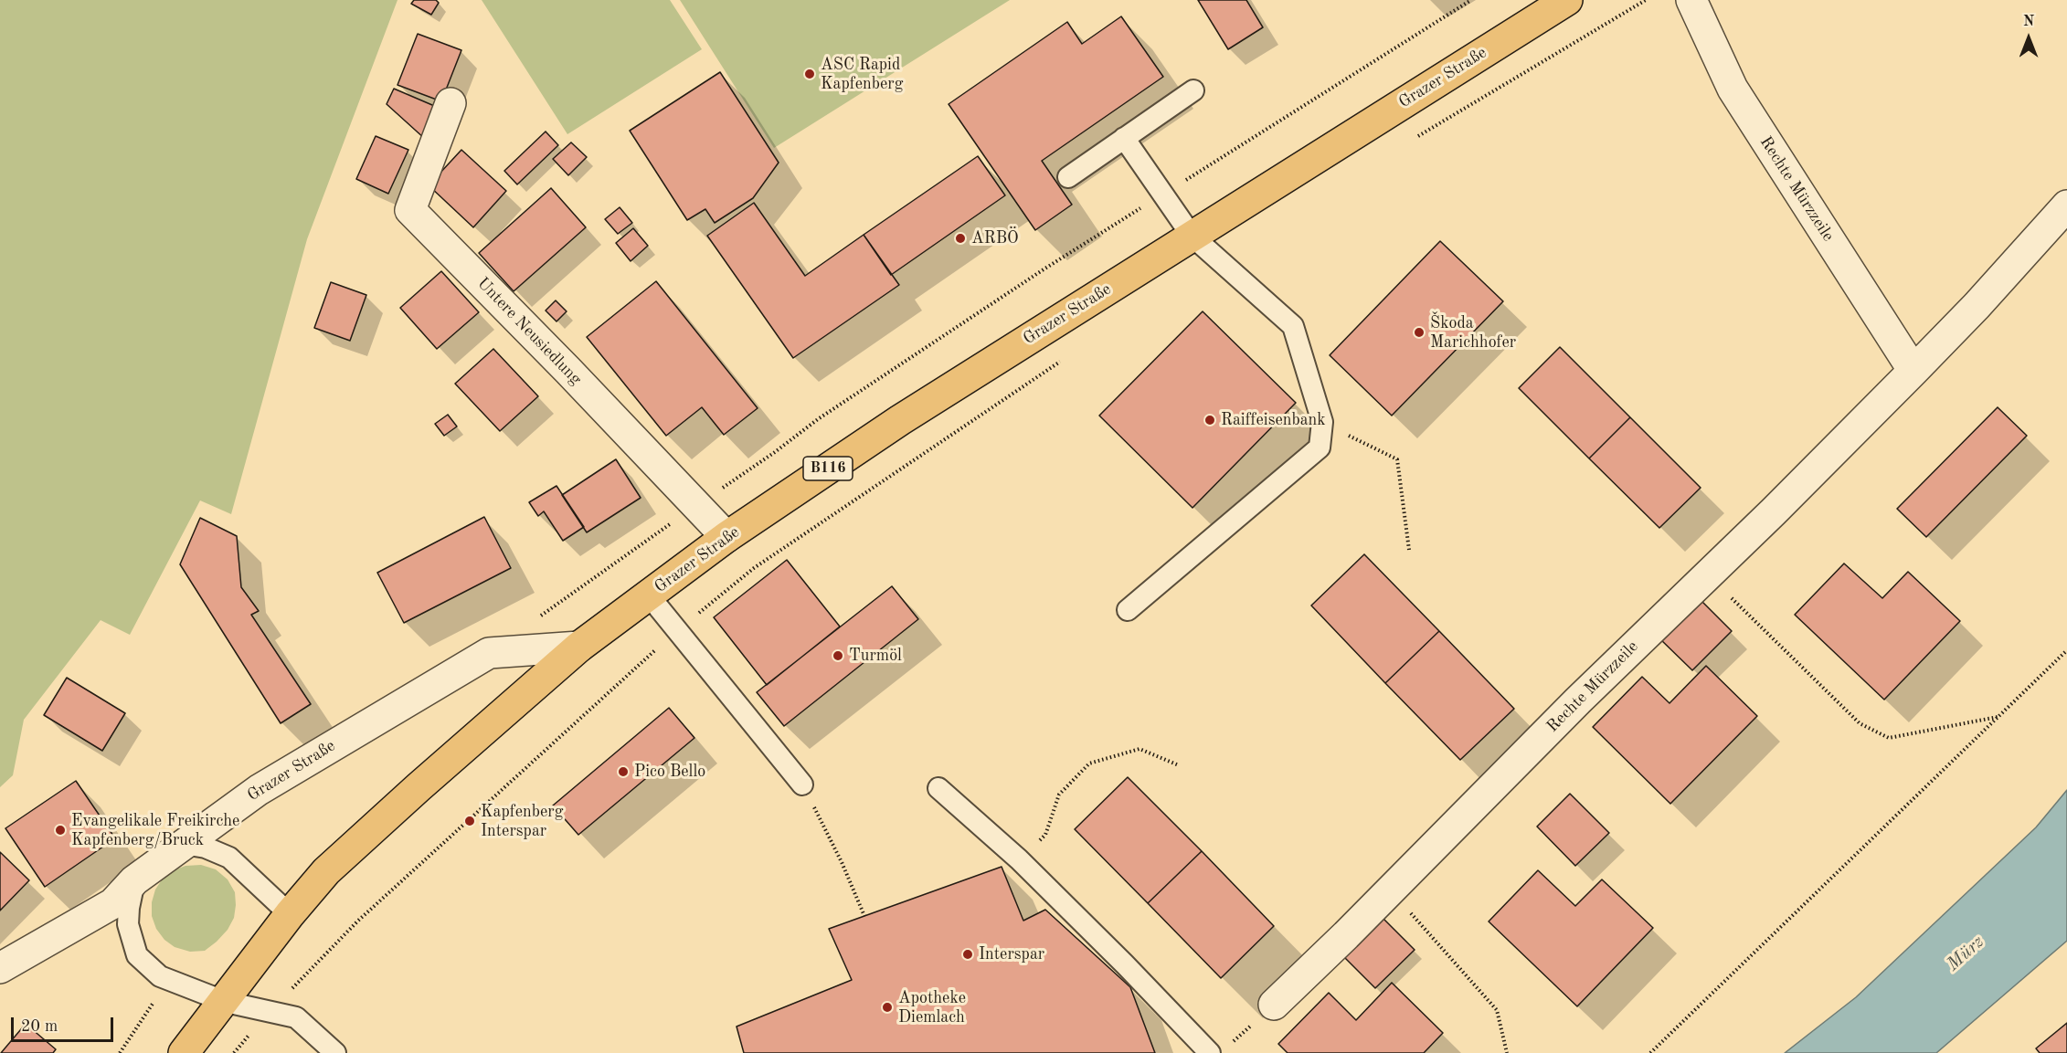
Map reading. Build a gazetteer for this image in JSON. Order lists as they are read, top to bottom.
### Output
{
  "streets": {
    "main road": ["Grazer Straße", "B116"],
    "street": ["Rechte Mürzzeile", "Untere Neusiedlung"]
  },
  "crossings": [
    ["Grazer Straße", "Untere Neusiedlung"]
  ],
  "water": ["Mürz"],
  "places": [
    "ASC Rapid Kapfenberg",
    "ARBÖ",
    "Škoda Marichhofer",
    "Raiffeisenbank",
    "Turmöl",
    "Pico Bello",
    "Kapfenberg Interspar",
    "Evangelikale Freikirche Kapfenberg/Bruck",
    "Interspar",
    "Apotheke Diemlach"
  ],
  "scale_bar": "20 m",
  "north": "top"
}
